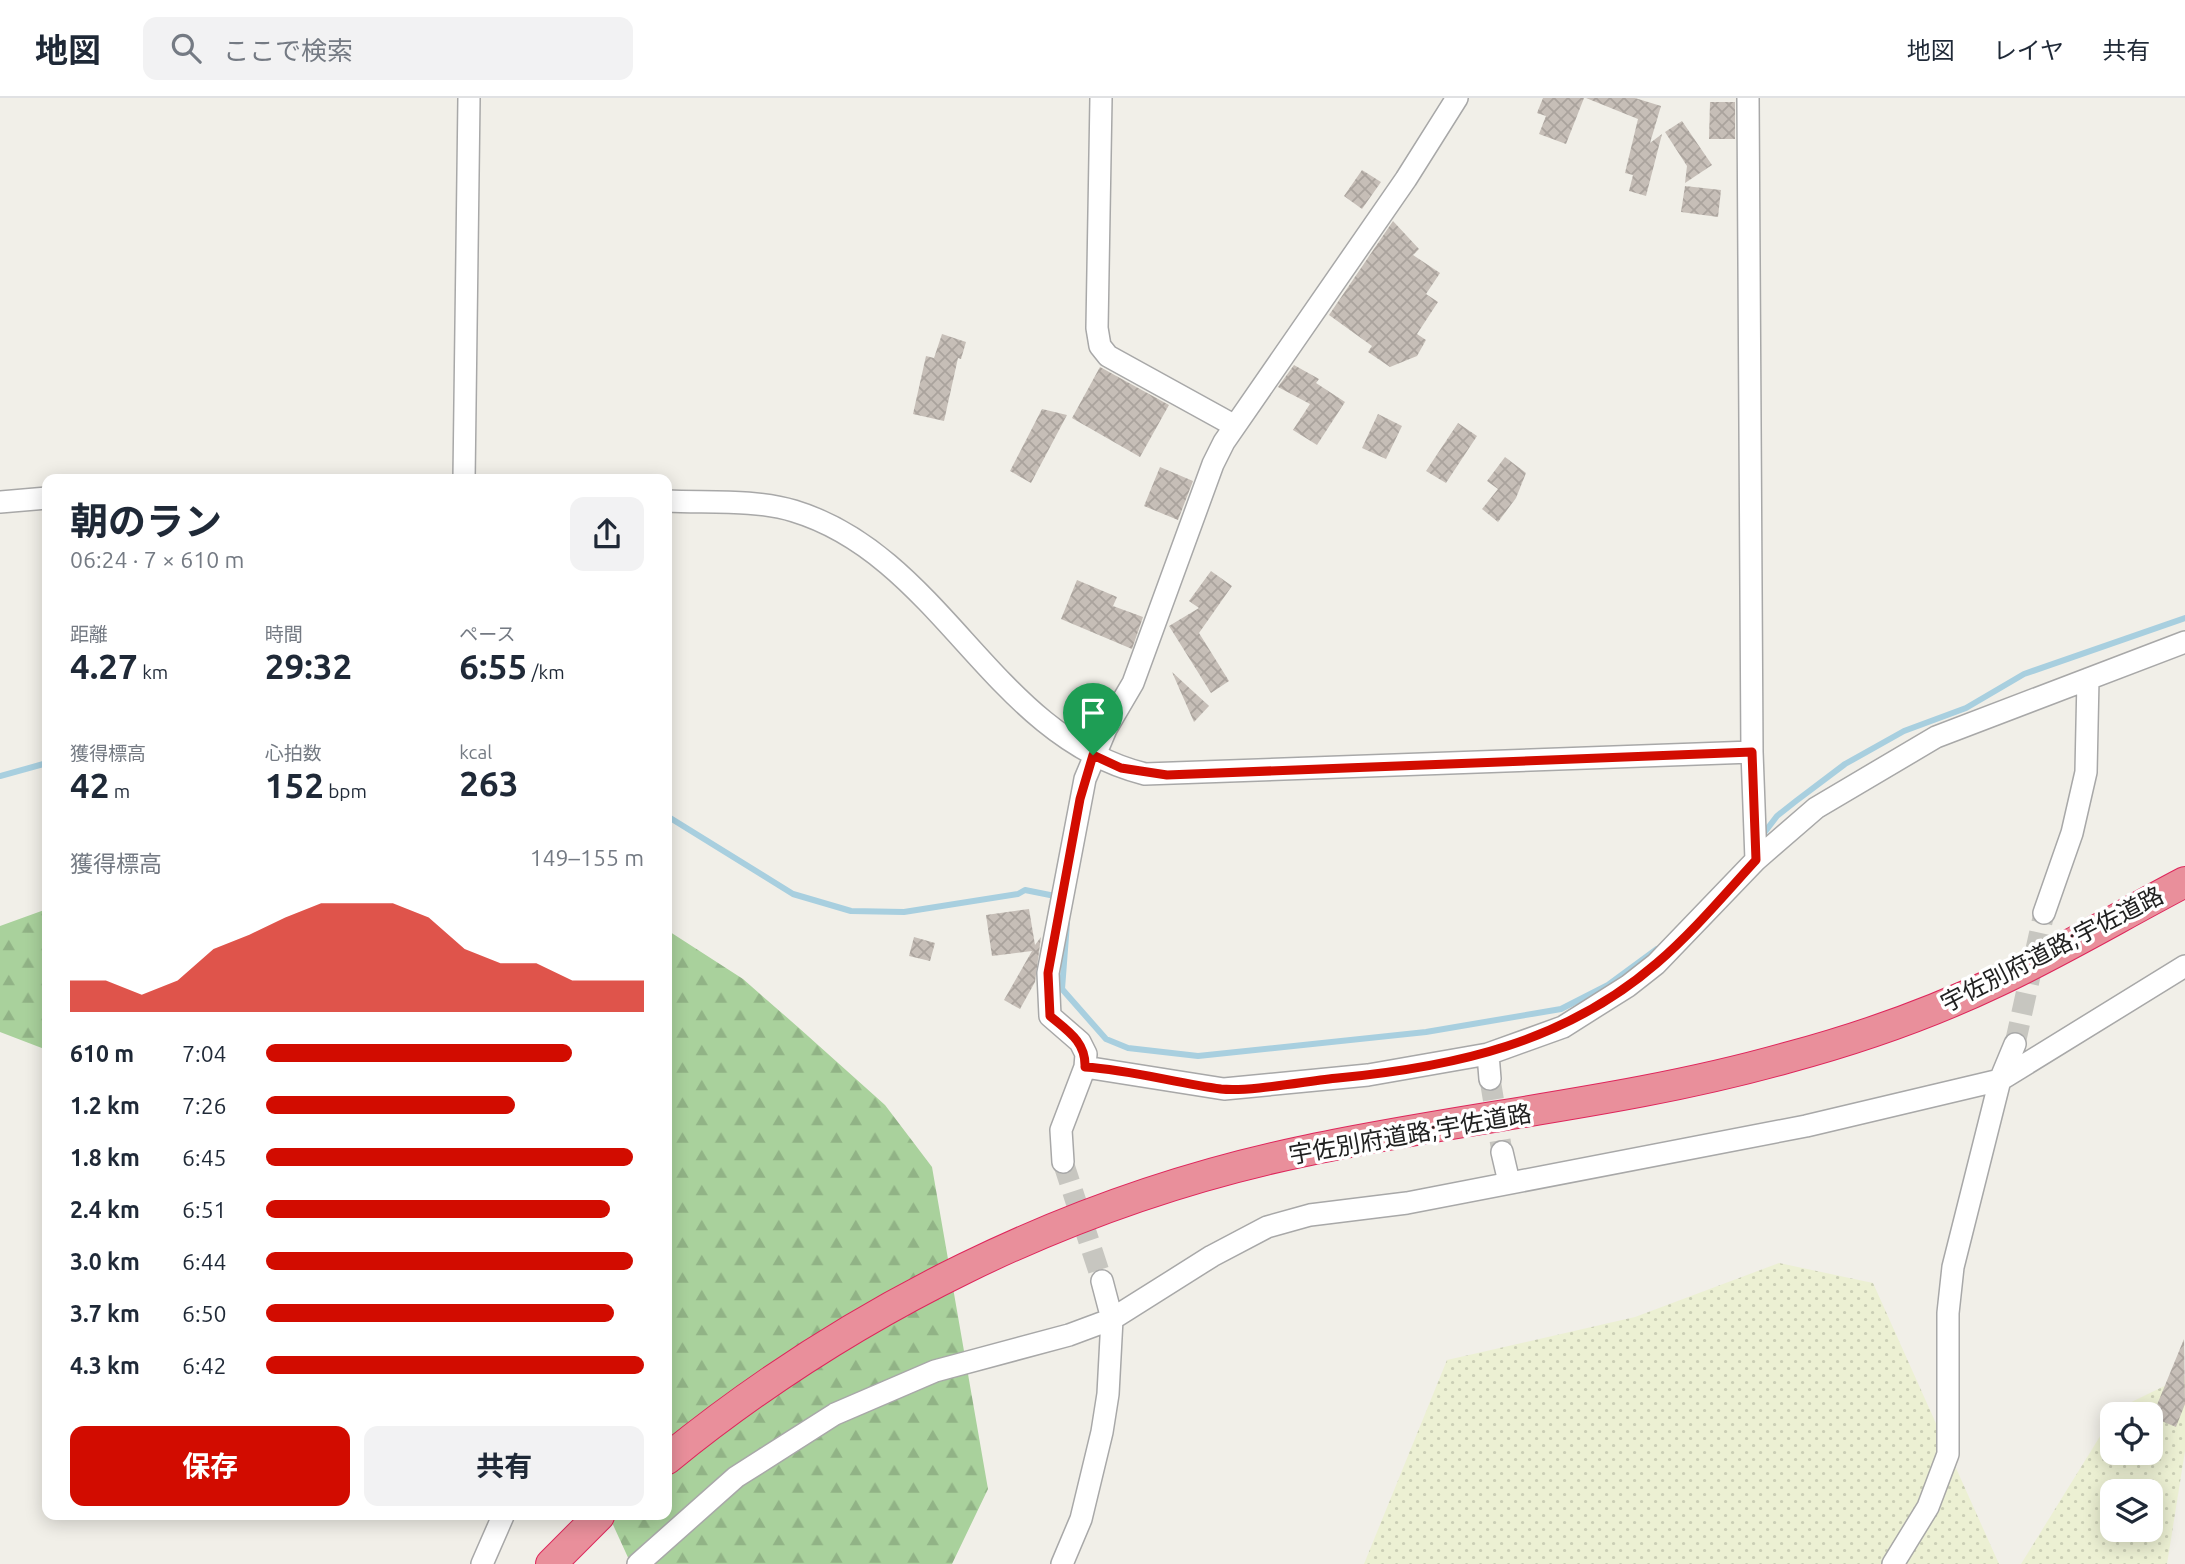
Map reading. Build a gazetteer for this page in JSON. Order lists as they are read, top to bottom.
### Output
{
  "streets": {
    "highway": ["宇佐別府道路;宇佐道路"]
  },
  "page": {
    "header": "地図",
    "search": "ここで検索",
    "nav": ["地図", "レイヤ", "共有"],
    "heading": ["朝のラン", "06:24 · 7 × 610 m"],
    "stats": [
      ["距離", "4.27 km"],
      ["時間", "29:32"],
      ["ペース", "6:55 /km"],
      ["獲得標高", "42 m"],
      ["心拍数", "152 bpm"],
      ["kcal", "263"]
    ],
    "chart": ["獲得標高", "149–155 m"],
    "list": [
      {
        "name": "610 m",
        "note": "7:04"
      },
      {
        "name": "1.2 km",
        "note": "7:26"
      },
      {
        "name": "1.8 km",
        "note": "6:45"
      },
      {
        "name": "2.4 km",
        "note": "6:51"
      },
      {
        "name": "3.0 km",
        "note": "6:44"
      },
      {
        "name": "3.7 km",
        "note": "6:50"
      },
      {
        "name": "4.3 km",
        "note": "6:42"
      }
    ],
    "buttons": ["保存", "共有"]
  }
}
